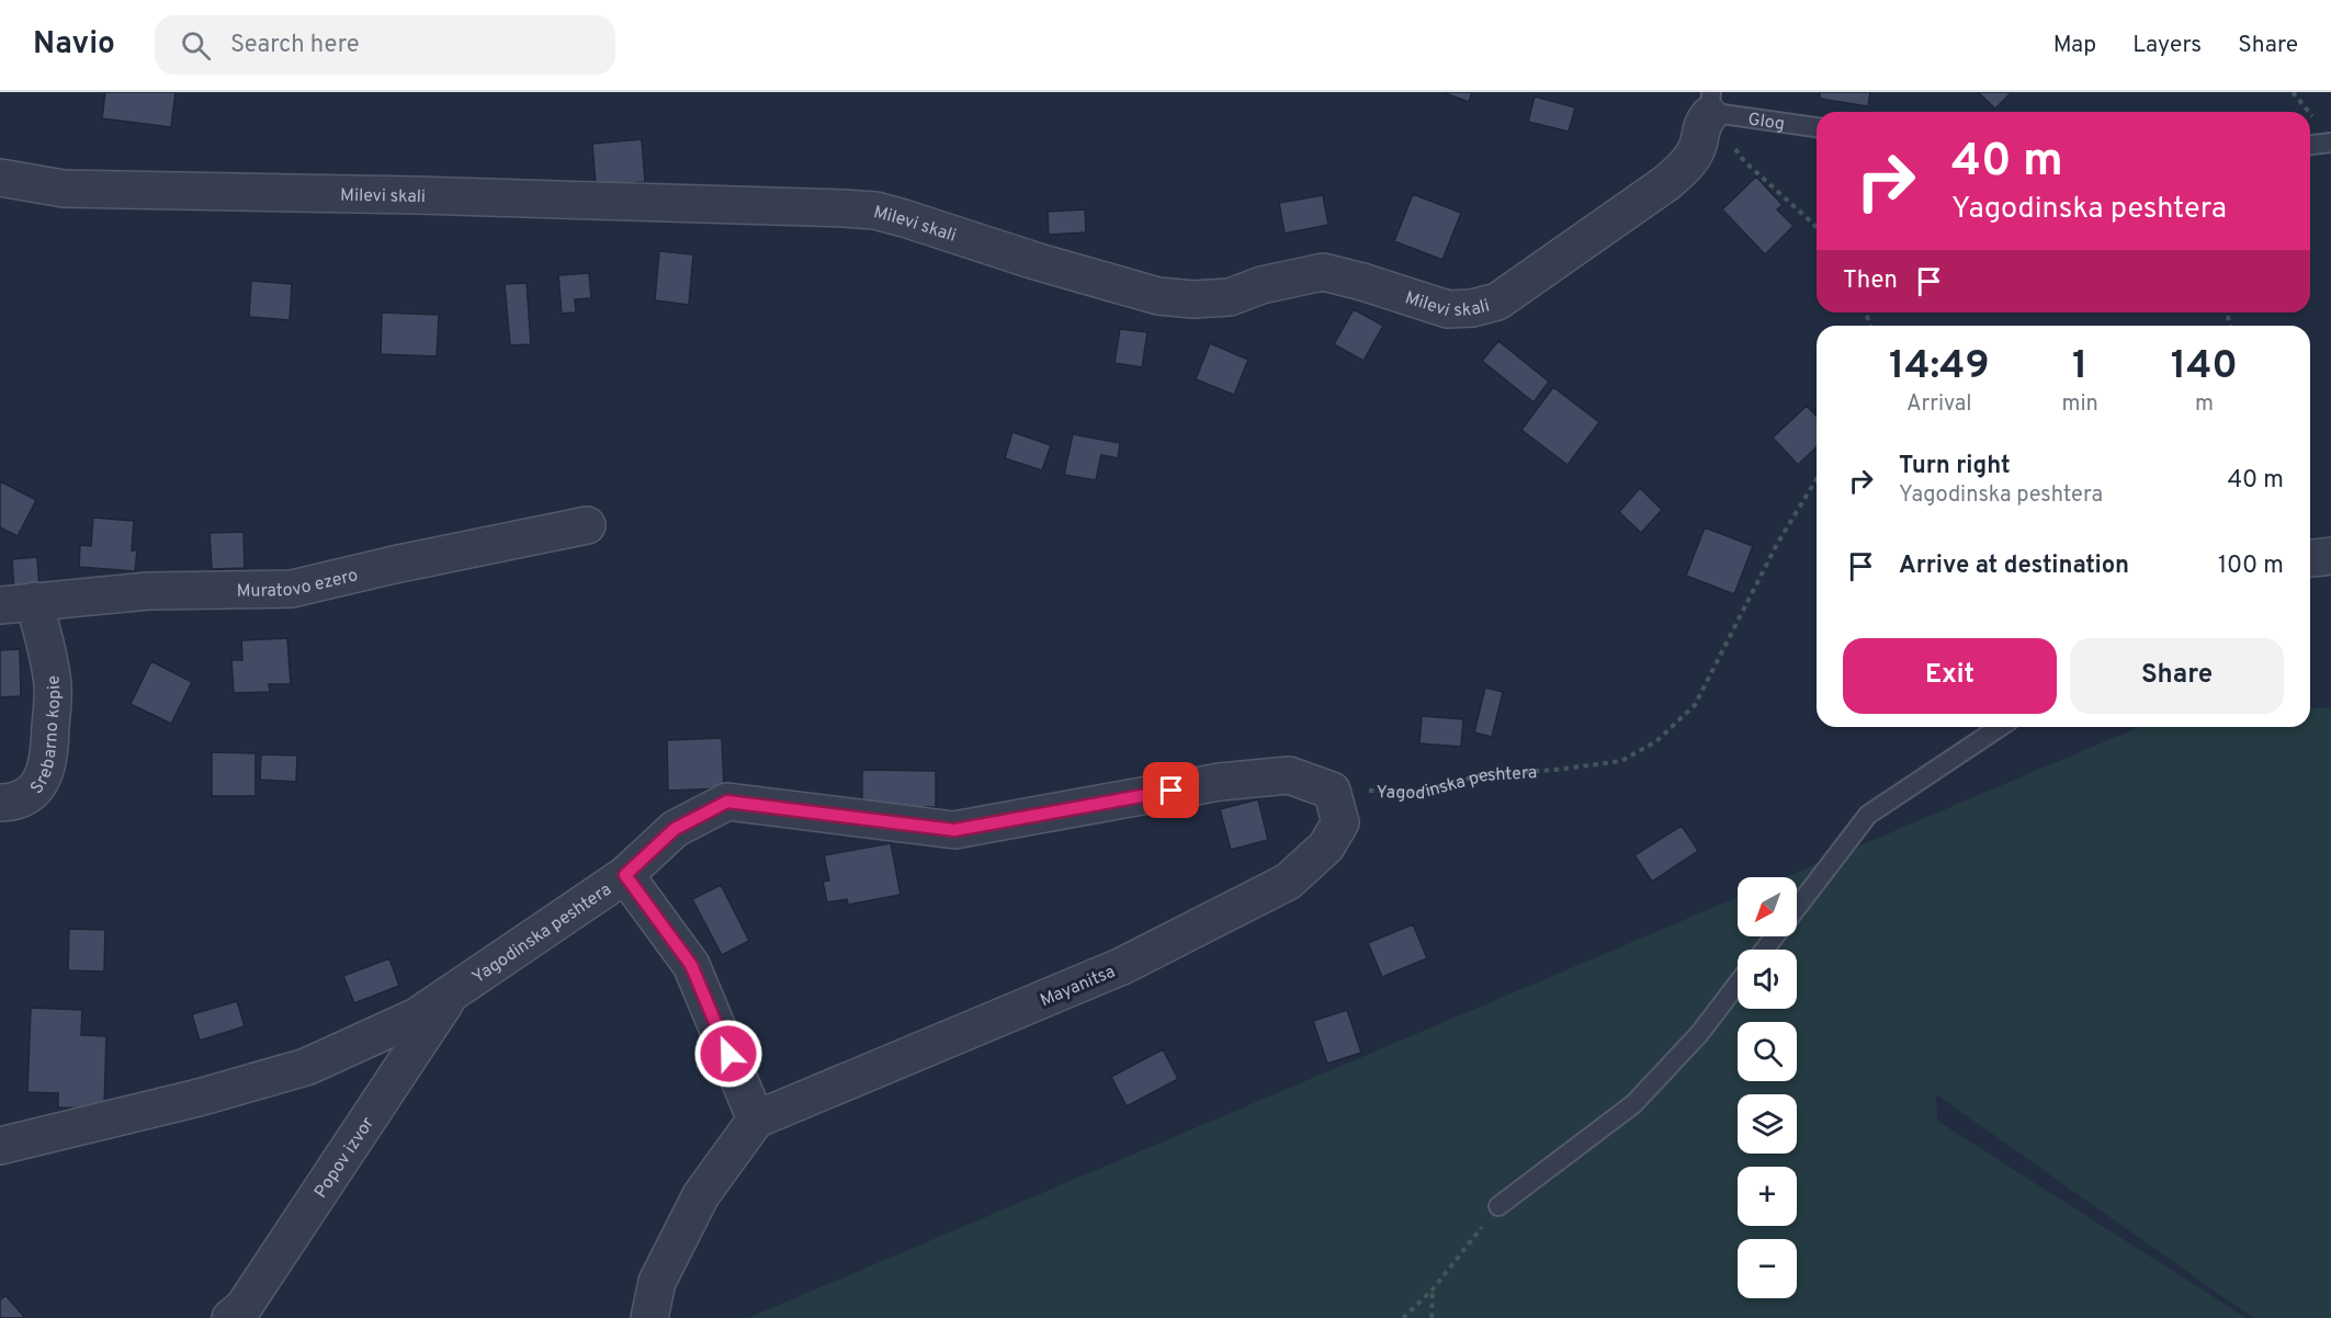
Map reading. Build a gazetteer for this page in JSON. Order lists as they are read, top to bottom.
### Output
{
  "streets": {
    "street": [
      "Milevi skali",
      "Muratovo ezero",
      "Srebarno kopie",
      "Yagodinska peshtera",
      "Mayanitsa",
      "Popov izvor"
    ],
    "lane": ["Glog"]
  },
  "crossings": [
    ["Glog", "Milevi skali"],
    ["Muratovo ezero", "Srebarno kopie"],
    ["Yagodinska peshtera", "Mayanitsa"],
    ["Yagodinska peshtera", "Popov izvor"]
  ],
  "north": "bottom left",
  "page": {
    "header": "Navio",
    "search": "Search here",
    "nav": ["Map", "Layers", "Share"],
    "turn": ["40 m", "Yagodinska peshtera"],
    "then": "Then",
    "eta": [
      "14:49",
      "Arrival",
      "1",
      "min",
      "140",
      "m"
    ],
    "list": [
      {
        "name": "Turn right",
        "note": "Yagodinska peshtera",
        "value": "40 m"
      },
      {
        "name": "Arrive at destination",
        "value": "100 m"
      }
    ],
    "buttons": ["Exit", "Share"],
    "map_buttons": ["+", "−"]
  }
}
